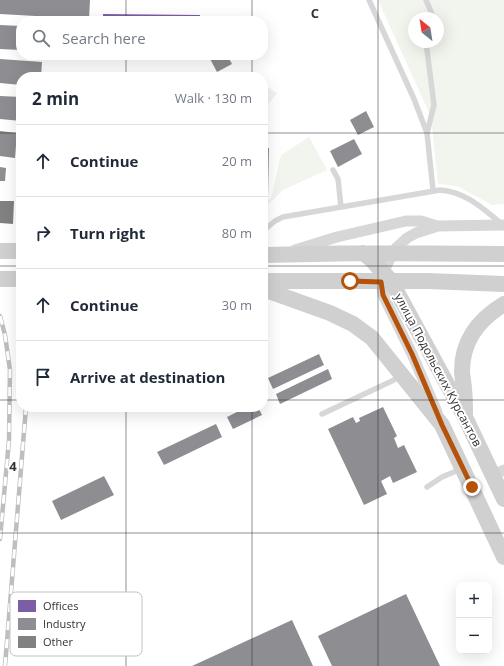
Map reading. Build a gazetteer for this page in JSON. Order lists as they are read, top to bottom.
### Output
{
  "streets": {
    "main road": ["улица Подольских Курсантов"]
  },
  "legend": ["Offices", "Industry", "Other"],
  "north": "top left",
  "page": {
    "search": "Search here",
    "heading": ["2 min", "Walk · 130 m"],
    "list": [
      ["Continue", "20 m"],
      ["Turn right", "80 m"],
      ["Continue", "30 m"],
      "Arrive at destination"
    ],
    "map_buttons": ["+", "−"]
  },
  "grid": {
    "columns": ["C"],
    "rows": ["4"]
  }
}
